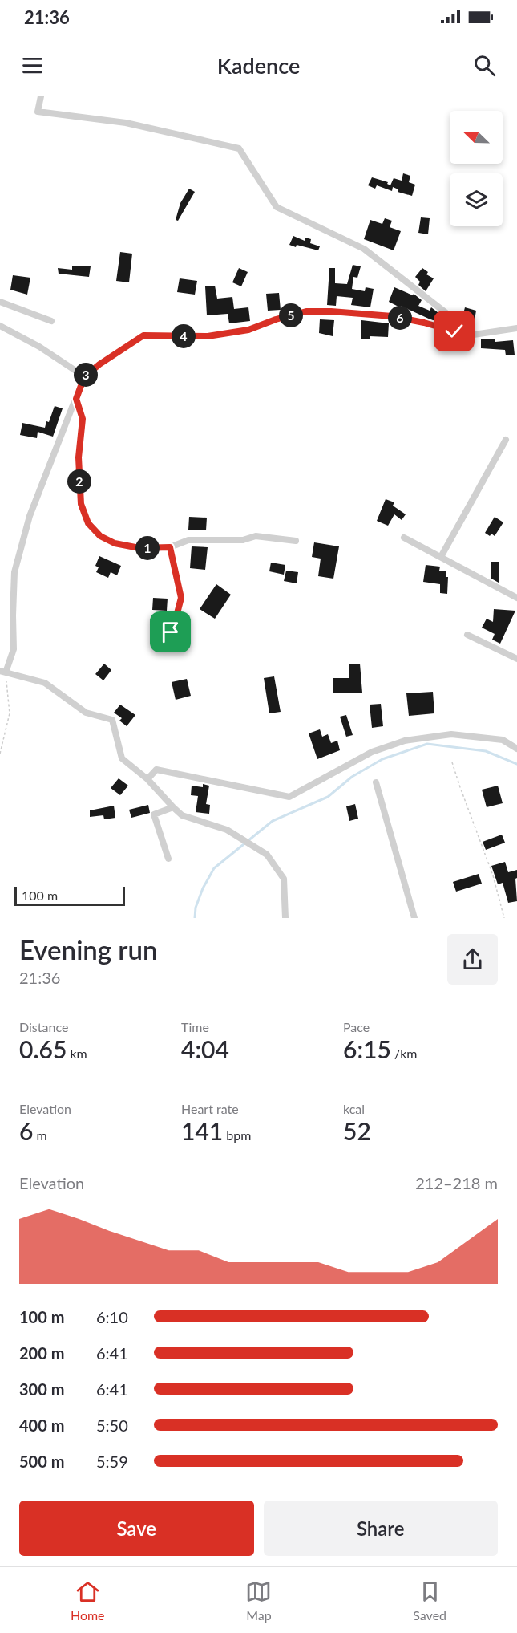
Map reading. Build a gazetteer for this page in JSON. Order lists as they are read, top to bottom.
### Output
{
  "scale_bar": "100 m",
  "north": "top left",
  "page": {
    "status": "21:36",
    "header": "Kadence",
    "pins": [
      "5",
      "6",
      "4",
      "3",
      "2",
      "1"
    ],
    "scale": "100 m",
    "heading": ["Evening run", "21:36"],
    "stats": [
      ["Distance", "0.65 km"],
      ["Time", "4:04"],
      ["Pace", "6:15 /km"],
      ["Elevation", "6 m"],
      ["Heart rate", "141 bpm"],
      ["kcal", "52"]
    ],
    "chart": ["Elevation", "212–218 m"],
    "list": [
      {
        "name": "100 m",
        "note": "6:10"
      },
      {
        "name": "200 m",
        "note": "6:41"
      },
      {
        "name": "300 m",
        "note": "6:41"
      },
      {
        "name": "400 m",
        "note": "5:50"
      },
      {
        "name": "500 m",
        "note": "5:59"
      }
    ],
    "buttons": ["Save", "Share"],
    "tabs": ["Home", "Map", "Saved"]
  }
}
